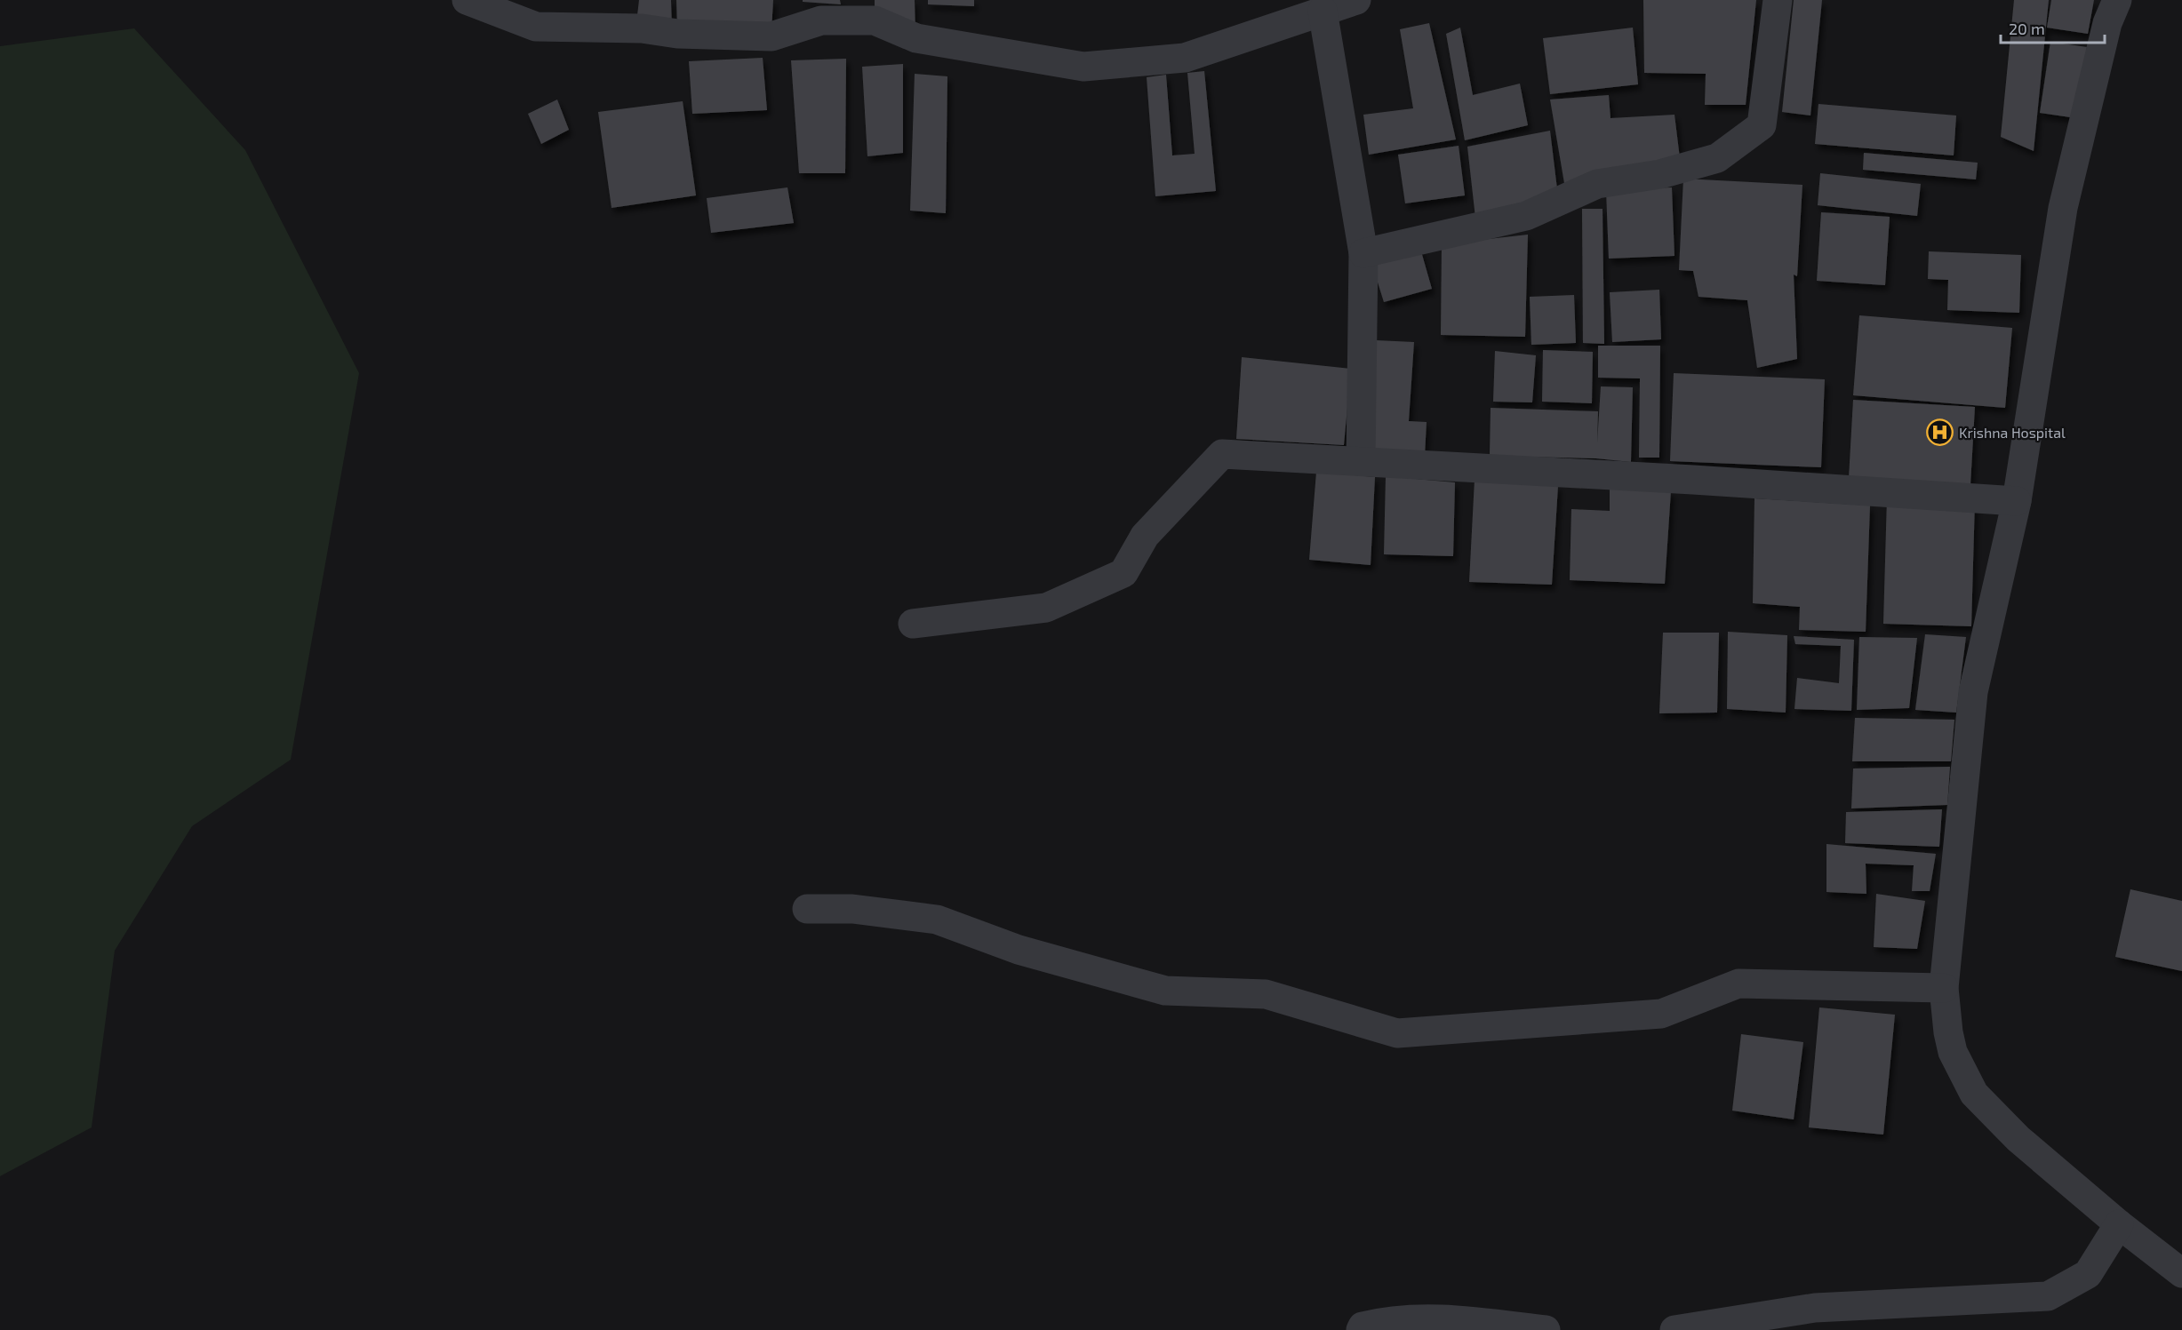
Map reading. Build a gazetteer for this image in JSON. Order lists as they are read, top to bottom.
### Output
{
  "places": {
    "hospital": ["Krishna Hospital"]
  },
  "scale_bar": "20 m"
}
